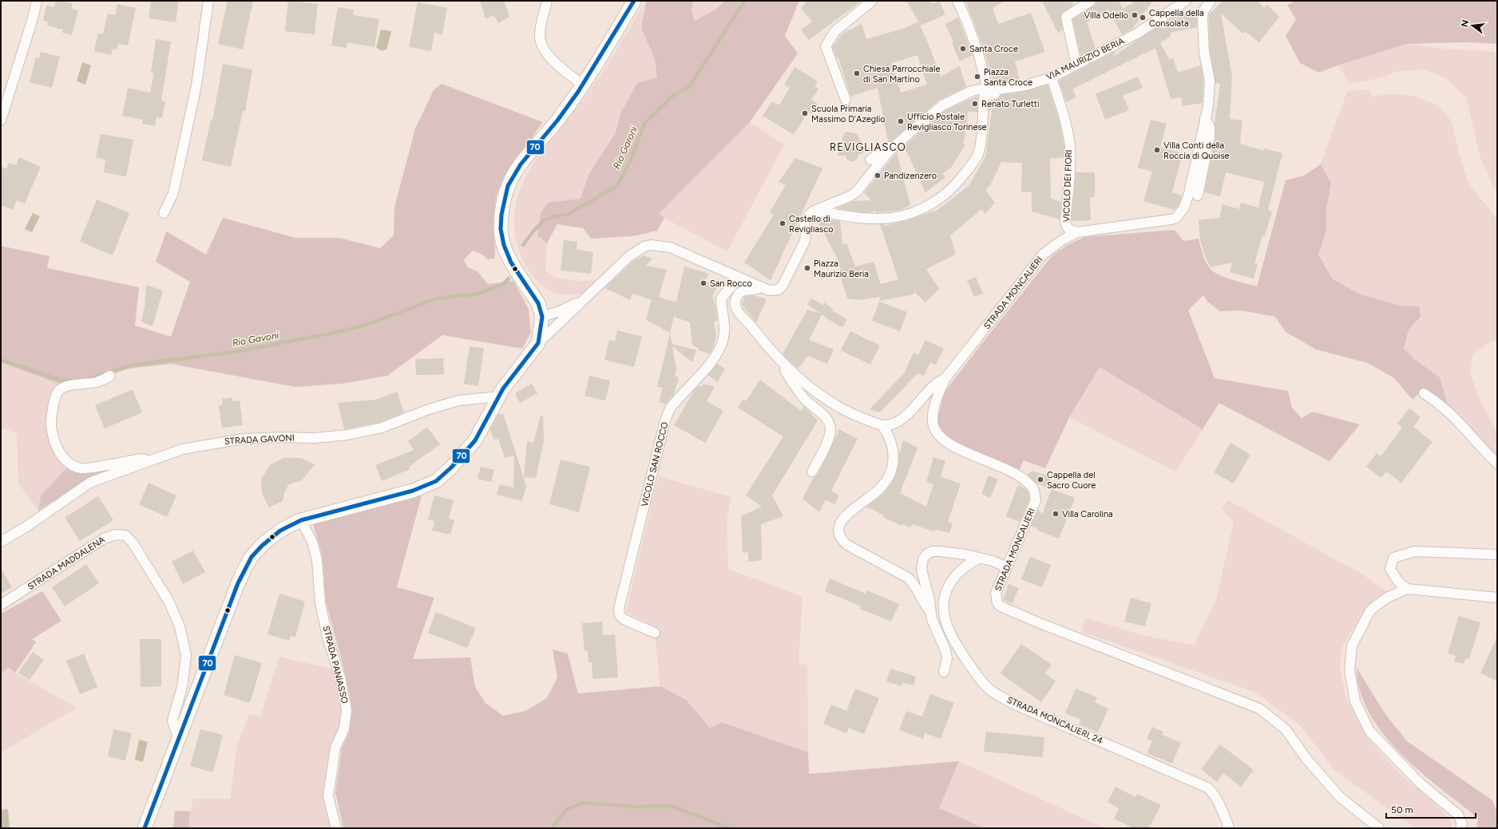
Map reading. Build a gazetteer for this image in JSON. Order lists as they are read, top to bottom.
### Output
{
  "streets": {
    "street": [
      "VIA MAURIZIO BERIA",
      "VICOLO DEI FIORI",
      "STRADA MONCALIERI",
      "STRADA GAVONI",
      "VICOLO SAN ROCCO",
      "STRADA MADDALENA",
      "STRADA PANIASSO",
      "STRADA MONCALIERI, 24"
    ]
  },
  "crossings": [
    ["VIA MAURIZIO BERIA", "VICOLO DEI FIORI"],
    ["VICOLO DEI FIORI", "STRADA MONCALIERI"]
  ],
  "districts": ["REVIGLIASCO"],
  "water": ["Rio Garoni", "Rio Gavoni"],
  "places": [
    "Villa Odello",
    "Cappella della Consolata",
    "Santa Croce",
    "Chiesa Parrocchiale di San Martino",
    "Piazza Santa Croce",
    "Renato Turletti",
    "Scuola Primaria Massimo D'Azeglio",
    "Ufficio Postale Revigliasco Torinese",
    "Villa Conti della Roccia di Quoise",
    "Pandizenzero",
    "Castello di Revigliasco",
    "Piazza Maurizio Beria",
    "San Rocco",
    "Cappella del Sacro Cuore",
    "Villa Carolina"
  ],
  "lines": ["transit line 70"],
  "scale_bar": "50 m",
  "north": "left"
}
